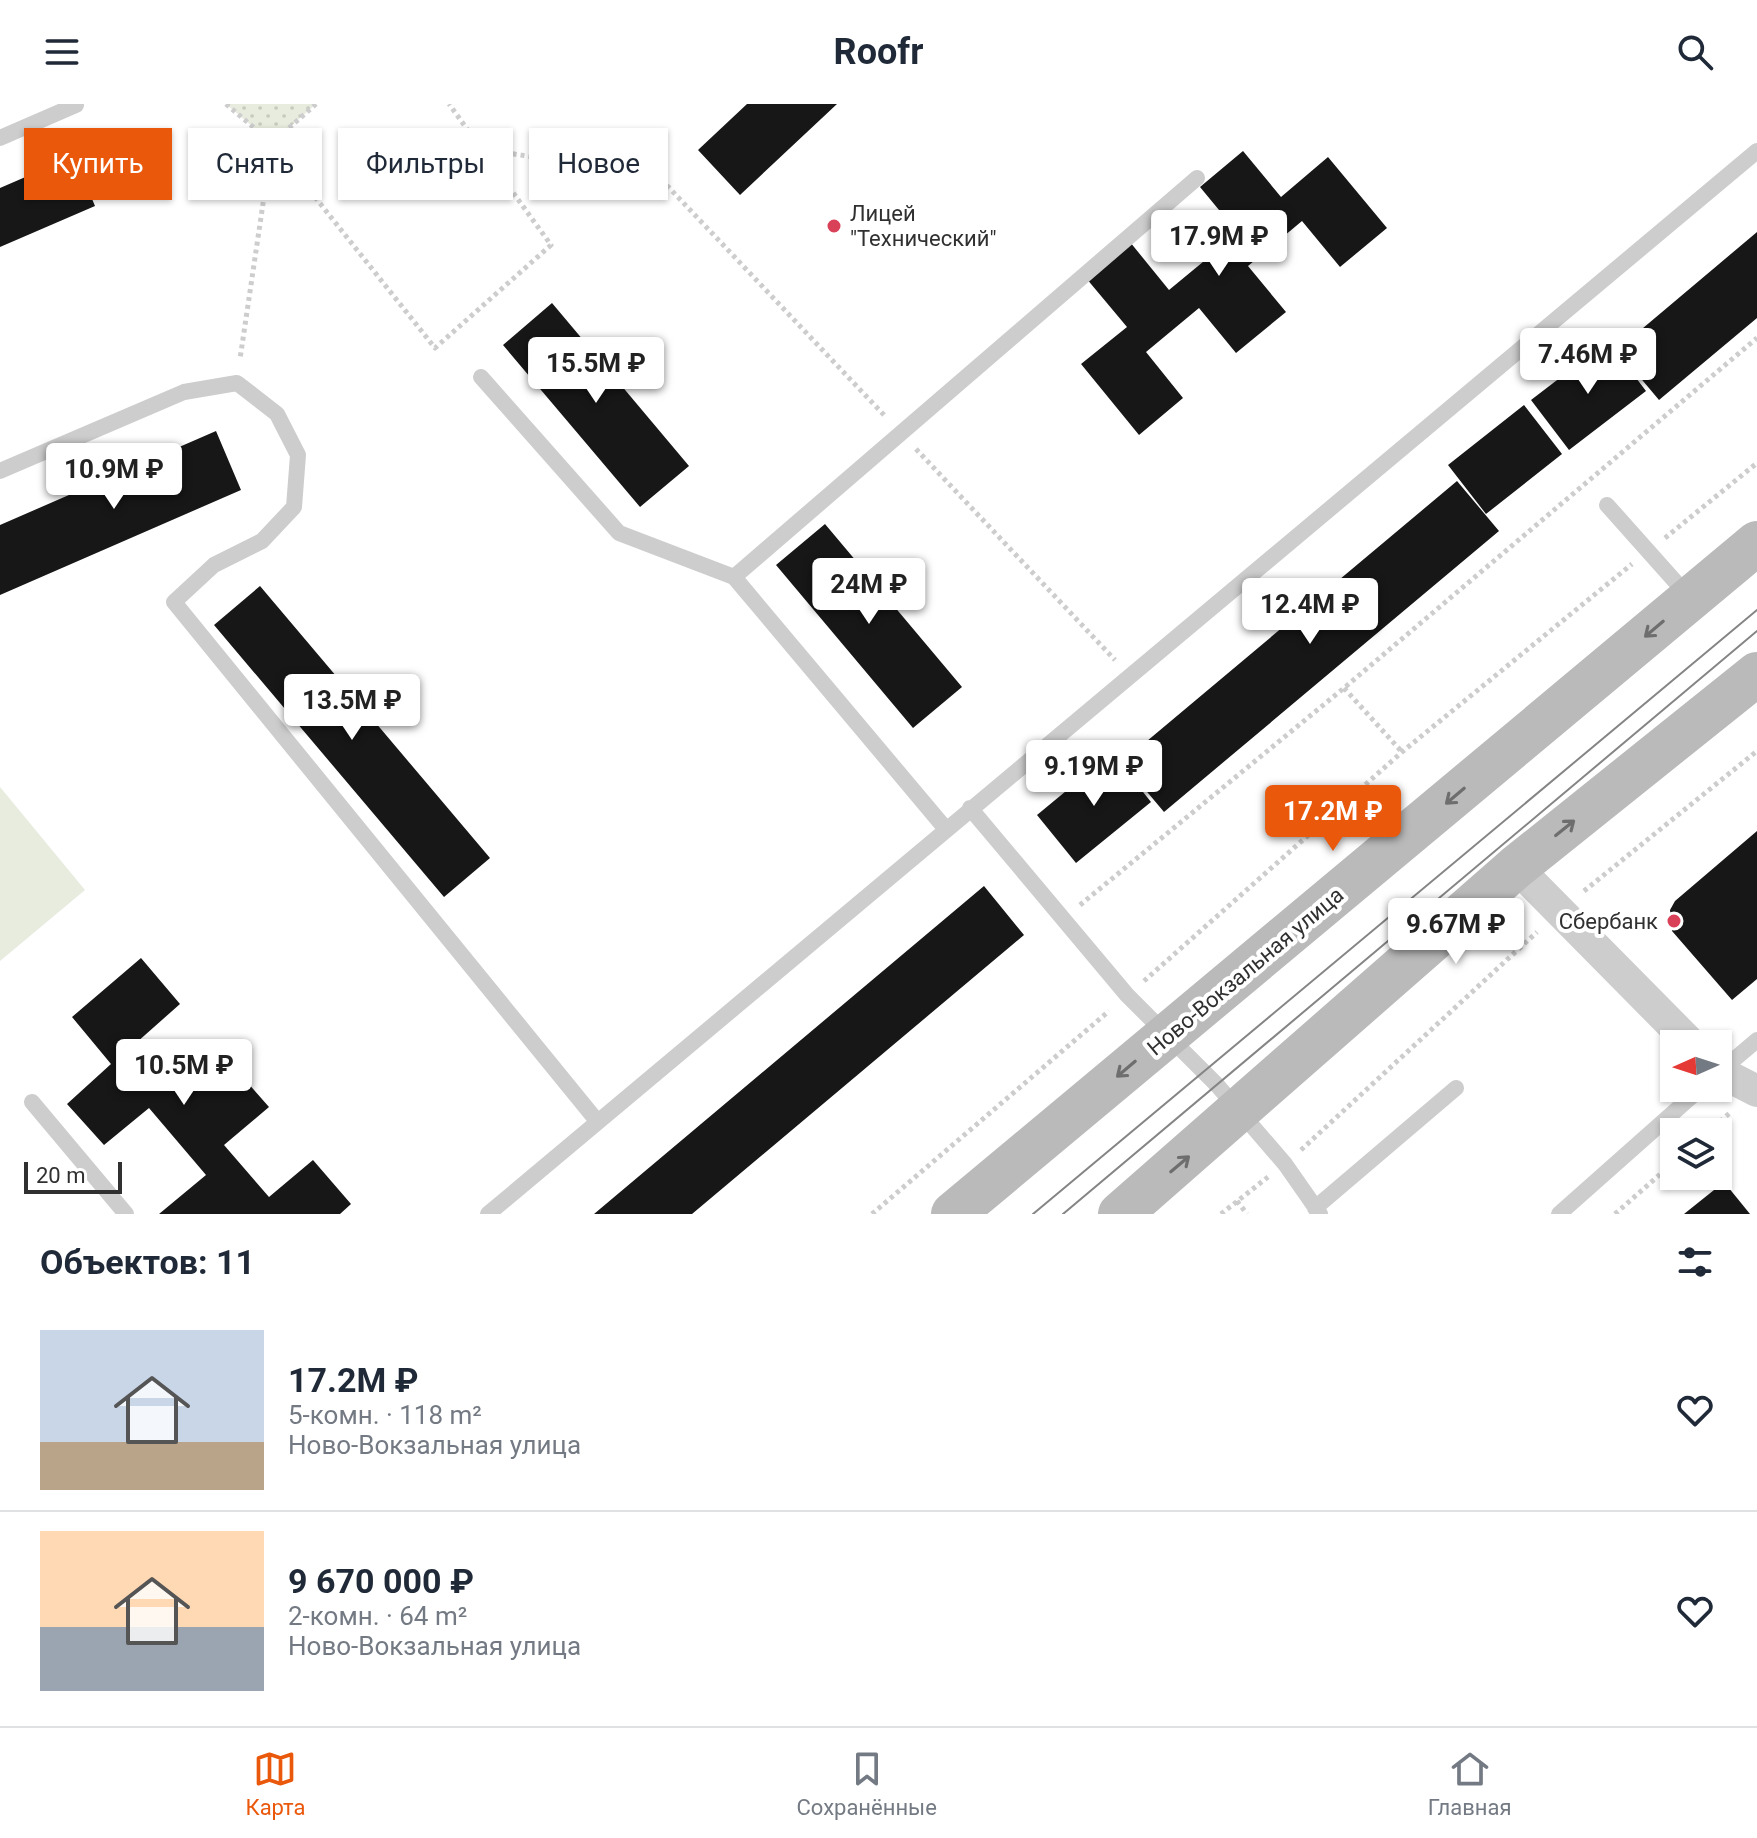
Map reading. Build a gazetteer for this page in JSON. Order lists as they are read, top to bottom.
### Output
{
  "streets": {
    "main road": ["Ново-Вокзальная улица"]
  },
  "places": ["Лицей \"Технический\"", "Сбербанк"],
  "scale_bar": "20 m",
  "north": "left",
  "page": {
    "header": "Roofr",
    "chip": [
      "Купить",
      "Снять",
      "Фильтры",
      "Новое"
    ],
    "price": [
      "17.9M ₽",
      "7.46M ₽",
      "15.5M ₽",
      "10.9M ₽",
      "24M ₽",
      "12.4M ₽",
      "13.5M ₽",
      "9.19M ₽",
      "17.2M ₽",
      "9.67M ₽",
      "10.5M ₽"
    ],
    "scale": "20 m",
    "heading": "Объектов: 11",
    "list": [
      {
        "name": "17.2M ₽",
        "note": "5-комн. · 118 m² · Ново-Вокзальная улица"
      },
      {
        "name": "9 670 000 ₽",
        "note": "2-комн. · 64 m² · Ново-Вокзальная улица"
      }
    ],
    "tabs": ["Карта", "Сохранённые", "Главная"]
  }
}
